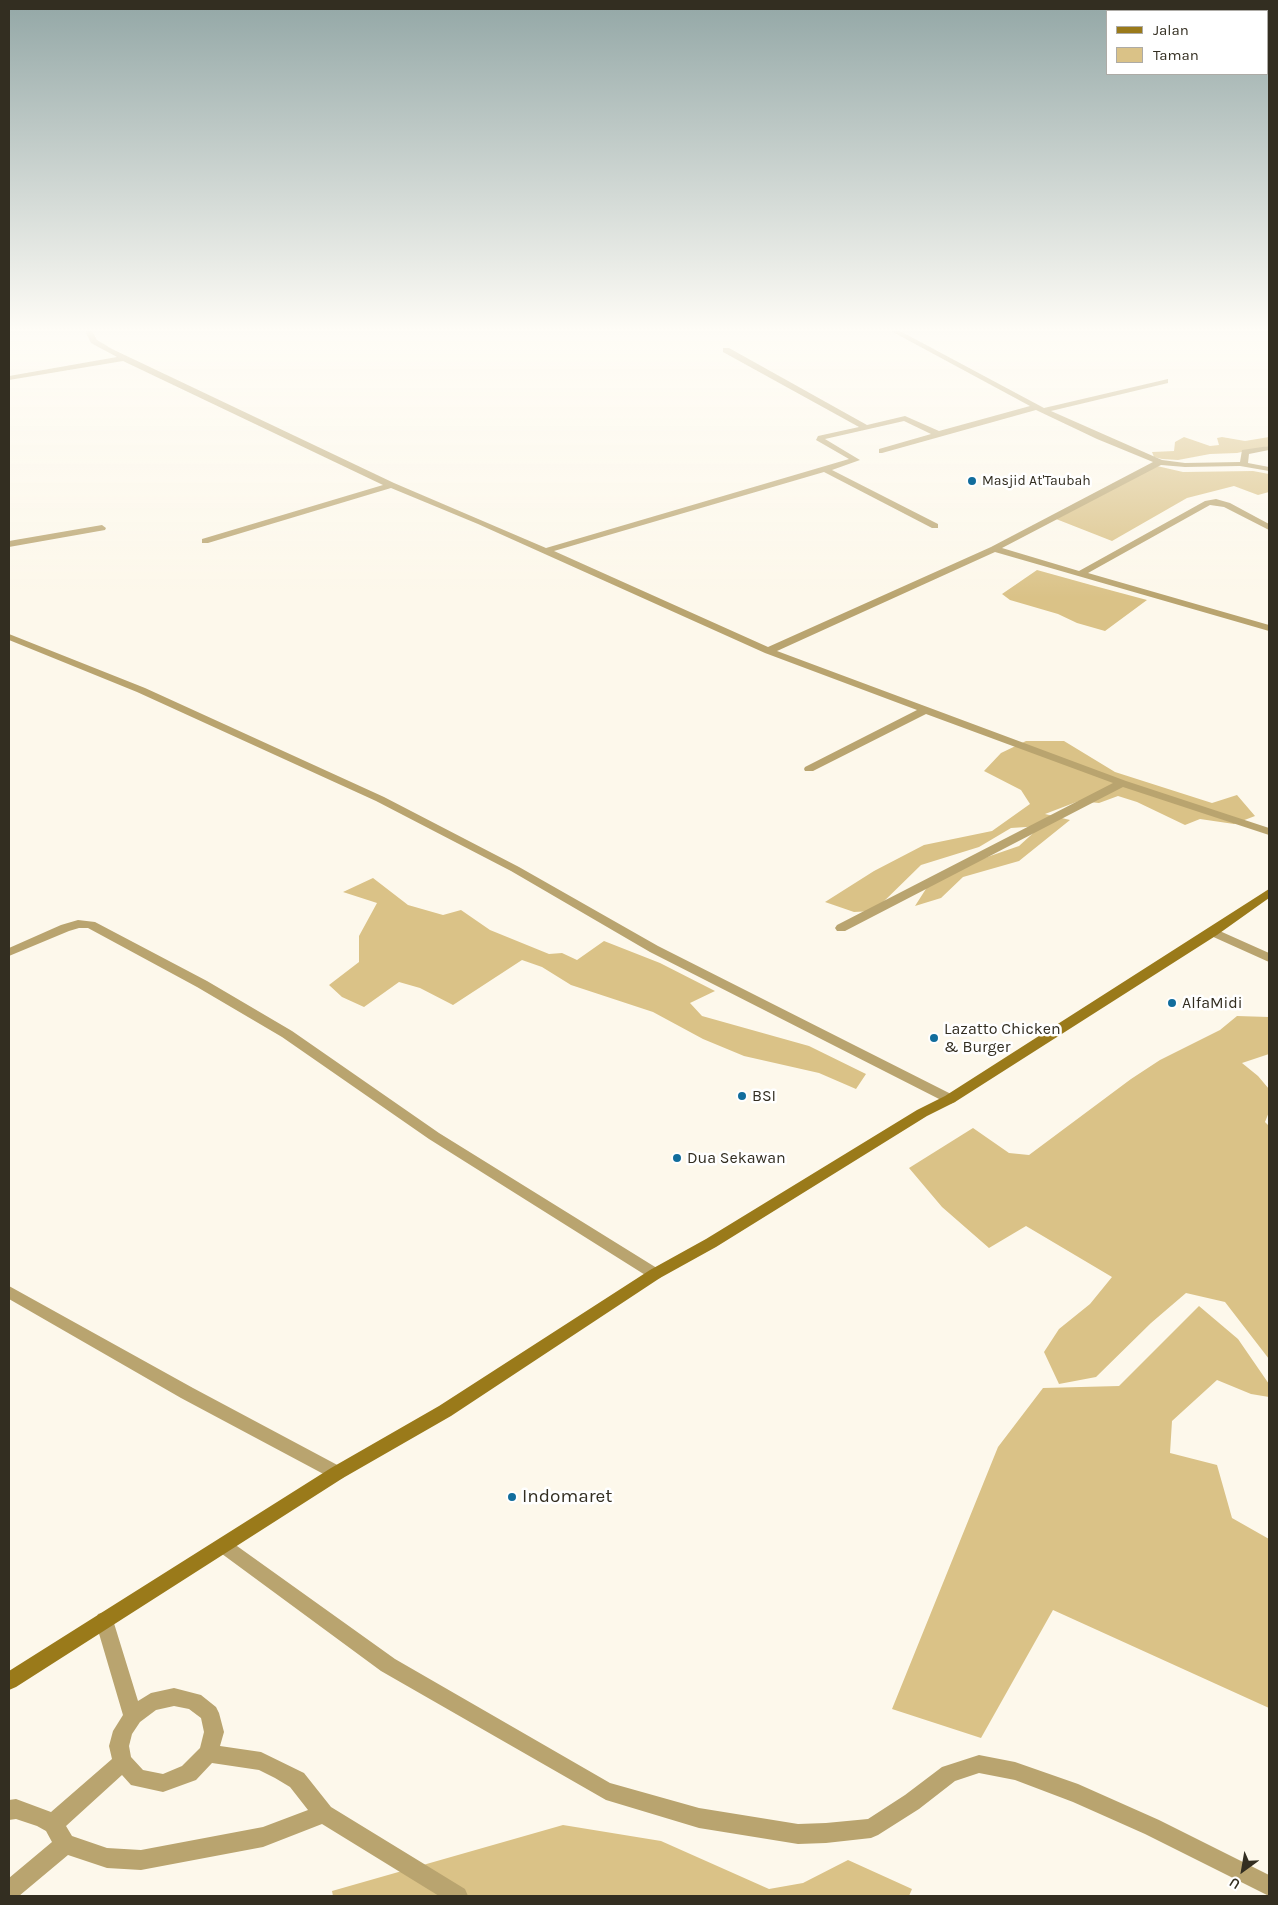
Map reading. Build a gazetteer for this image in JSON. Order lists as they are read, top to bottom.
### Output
{
  "places": [
    "Masjid At'Taubah",
    "AlfaMidi",
    "Lazatto Chicken & Burger",
    "BSI",
    "Dua Sekawan",
    "Indomaret"
  ],
  "legend": ["Jalan", "Taman"],
  "north": "bottom left"
}
